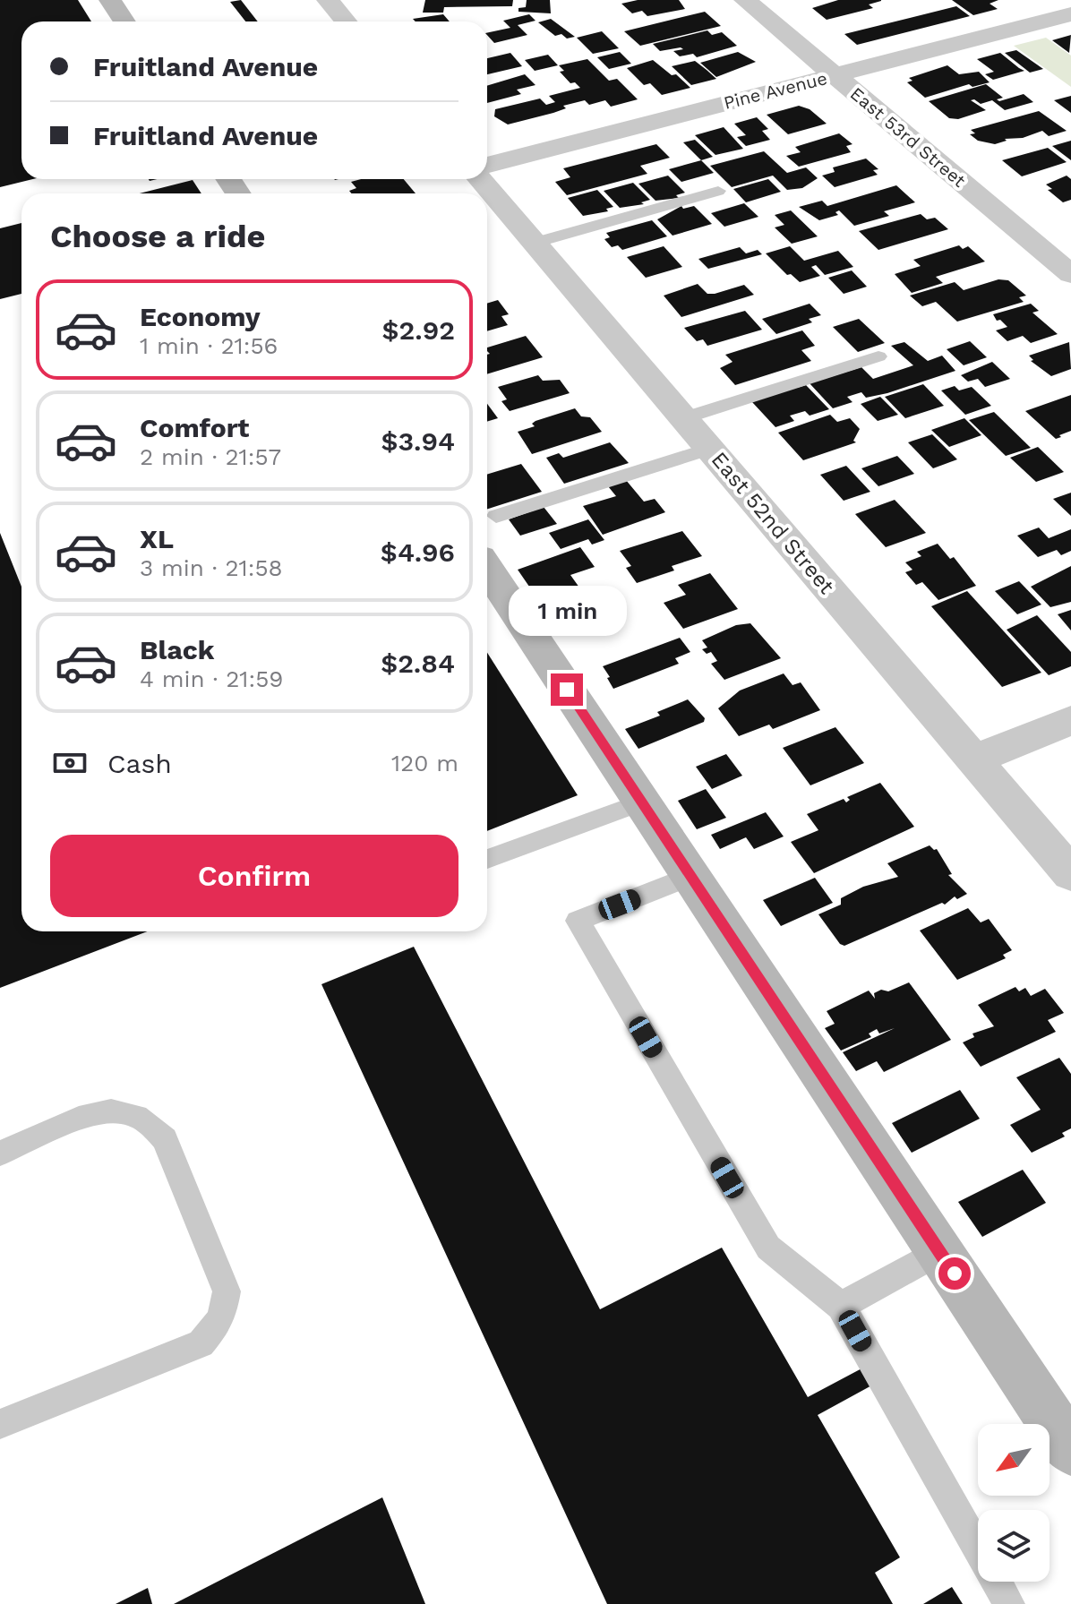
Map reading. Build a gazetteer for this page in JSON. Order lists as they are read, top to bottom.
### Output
{
  "streets": {
    "street": ["Pine Avenue", "East 53rd Street", "East 52nd Street"]
  },
  "crossings": [
    ["Pine Avenue", "East 53rd Street"]
  ],
  "north": "bottom left",
  "page": {
    "banner": ["Fruitland Avenue", "Fruitland Avenue"],
    "heading": "Choose a ride",
    "list": [
      {
        "name": "Economy",
        "note": "1 min · 21:56",
        "value": "$2.92"
      },
      {
        "name": "Comfort",
        "note": "2 min · 21:57",
        "value": "$3.94"
      },
      {
        "name": "XL",
        "note": "3 min · 21:58",
        "value": "$4.96"
      },
      {
        "name": "Black",
        "note": "4 min · 21:59",
        "value": "$2.84"
      }
    ],
    "bubble": "1 min",
    "pay": ["Cash", "120 m"],
    "buttons": "Confirm"
  }
}
